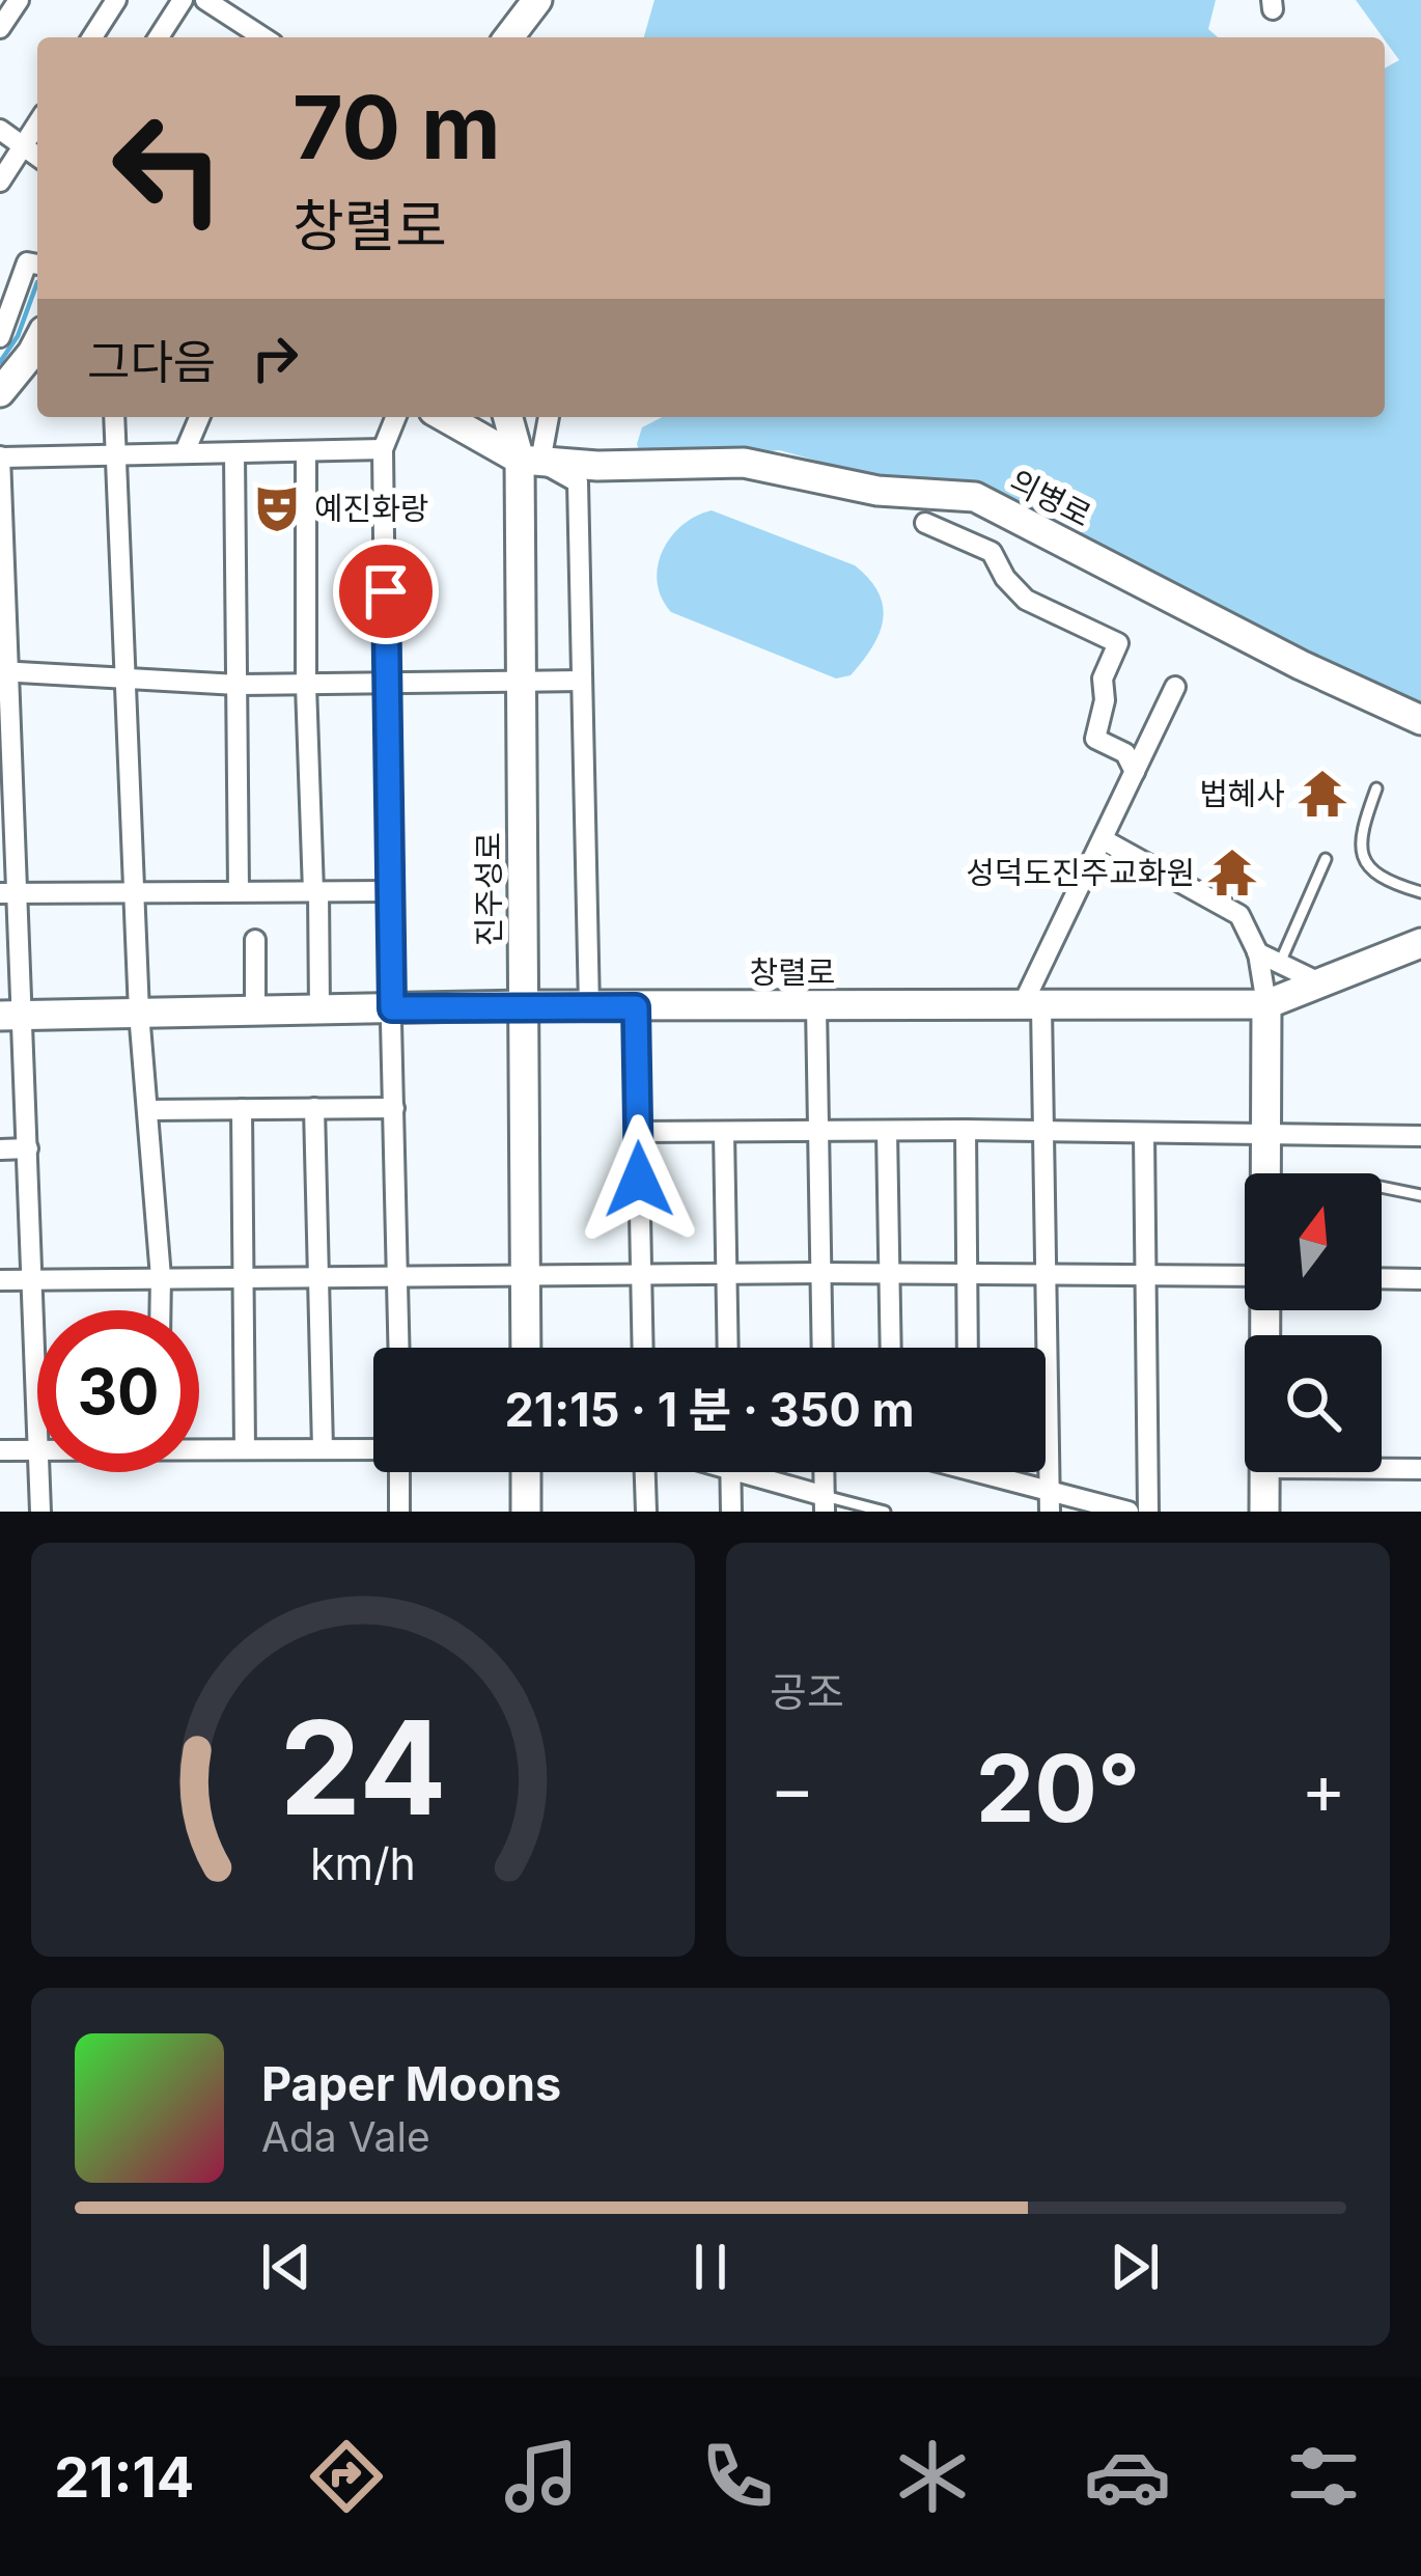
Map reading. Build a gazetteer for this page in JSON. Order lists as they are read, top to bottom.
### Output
{
  "streets": {
    "street": ["의병로", "진주성로", "창렬로"]
  },
  "crossings": [
    ["의병로", "진주성로"],
    ["진주성로", "창렬로"]
  ],
  "places": {
    "theatre": ["예진화랑"],
    "temple": ["법혜사", "성덕도진주교화원"]
  },
  "north": "top",
  "page": {
    "turn": ["70 m", "창렬로"],
    "then": "그다음",
    "limit": "30",
    "trip": "21:15 · 1 분 · 350 m",
    "tile": "공조",
    "heat": ["−", "20°", "+"],
    "song": ["Paper Moons", "Ada Vale"],
    "tabs": "21:14",
    "gauge": ["24", "km/h"]
  }
}
